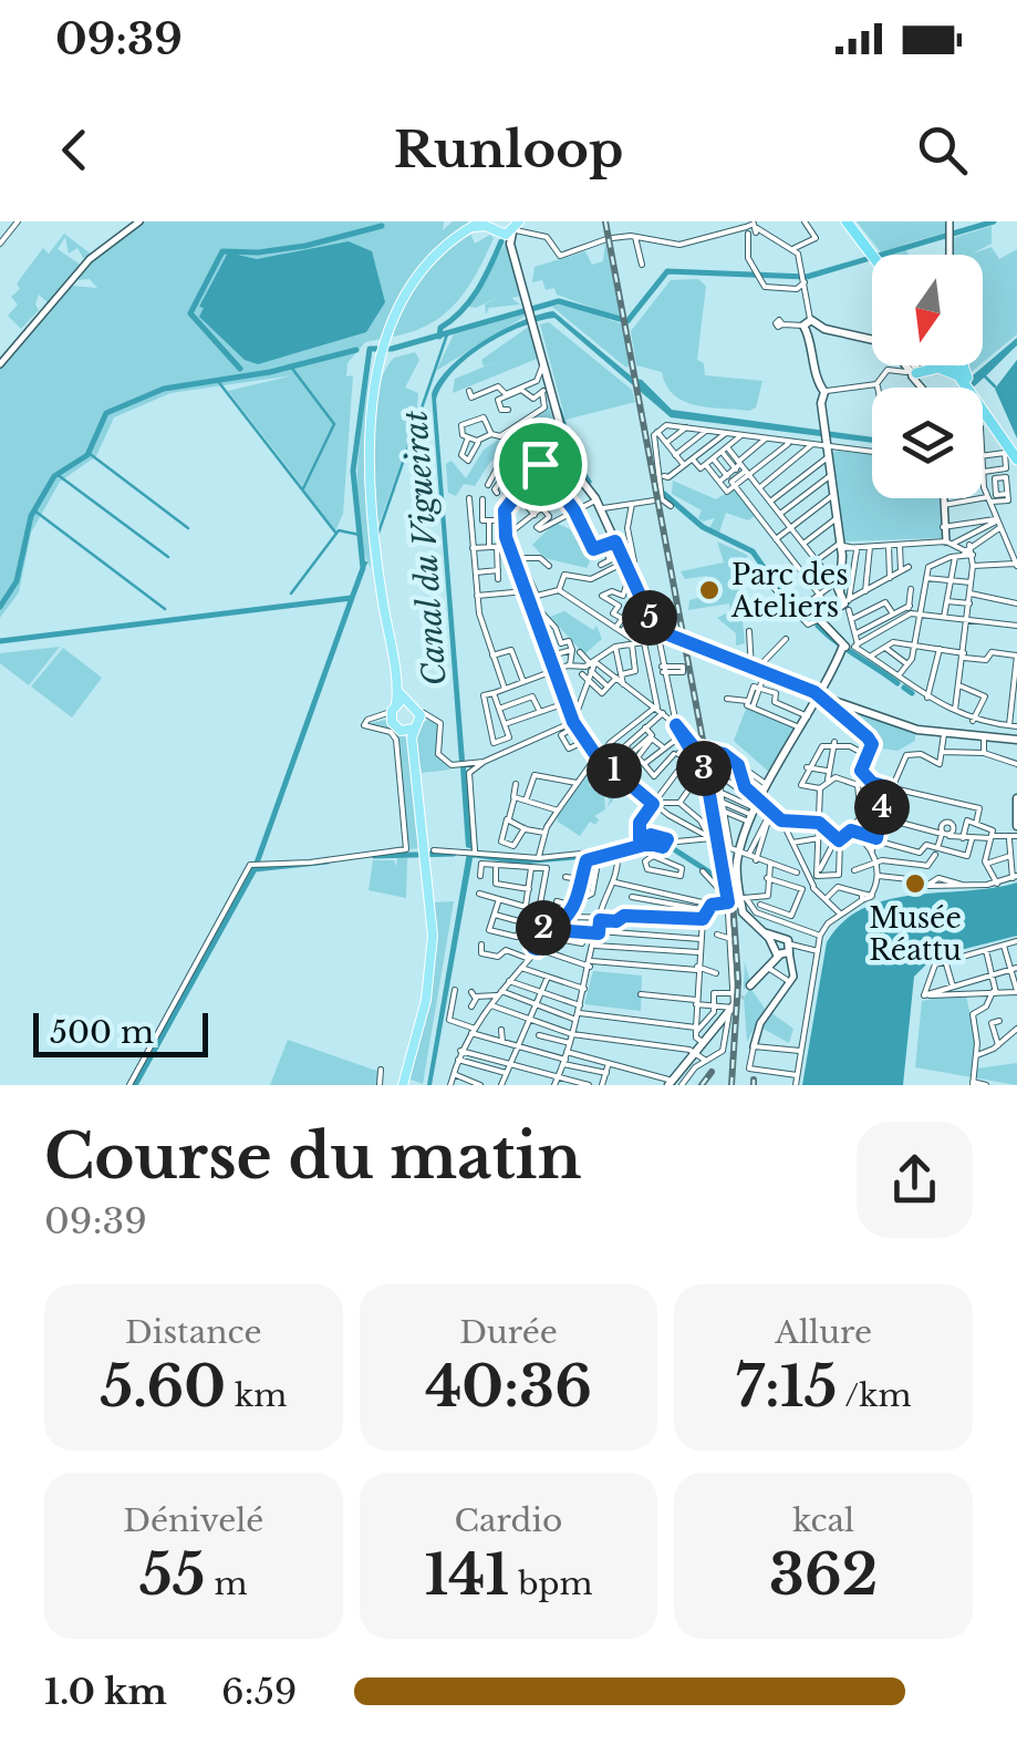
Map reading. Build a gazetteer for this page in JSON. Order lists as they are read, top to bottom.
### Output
{
  "water": ["Canal du Vigueirat"],
  "places": ["Parc des Ateliers", "Musée Réattu"],
  "scale_bar": "500 m",
  "north": "bottom",
  "page": {
    "status": "09:39",
    "header": "Runloop",
    "pins": [
      "5",
      "3",
      "1",
      "4",
      "2"
    ],
    "scale": "500 m",
    "heading": ["Course du matin", "09:39"],
    "stats": [
      ["Distance", "5.60 km"],
      ["Durée", "40:36"],
      ["Allure", "7:15 /km"],
      ["Dénivelé", "55 m"],
      ["Cardio", "141 bpm"],
      ["kcal", "362"]
    ],
    "list": [
      {
        "name": "1.0 km",
        "note": "6:59"
      }
    ]
  }
}
